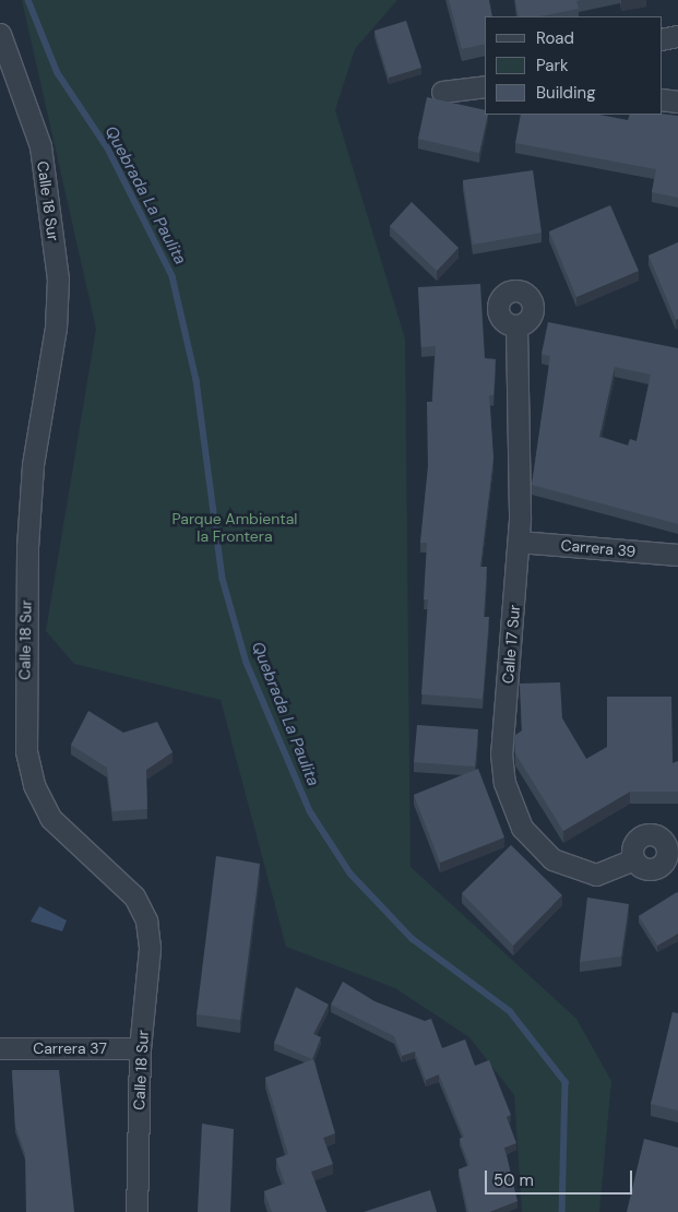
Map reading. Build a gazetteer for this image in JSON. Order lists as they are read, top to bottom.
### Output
{
  "streets": {
    "street": [
      "Calle 18 Sur",
      "Carrera 39",
      "Calle 17 Sur",
      "Carrera 37"
    ]
  },
  "crossings": [
    ["Calle 18 Sur", "Carrera 37"],
    ["Carrera 39", "Calle 17 Sur"]
  ],
  "water": ["Quebrada La Paulita"],
  "parks": ["Parque Ambiental la Frontera"],
  "legend": ["Road", "Park", "Building"],
  "scale_bar": "50 m"
}
